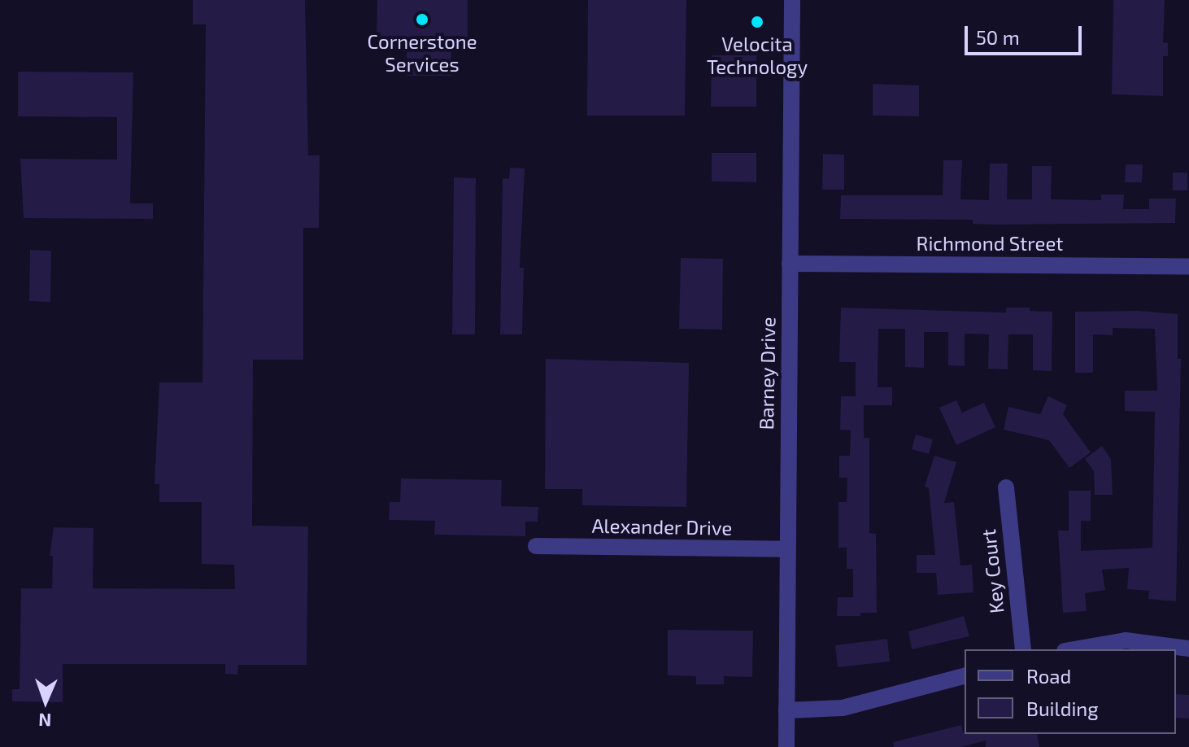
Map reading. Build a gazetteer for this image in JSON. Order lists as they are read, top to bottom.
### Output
{
  "streets": {
    "street": [
      "Richmond Street",
      "Barney Drive",
      "Alexander Drive",
      "Key Court"
    ]
  },
  "crossings": [
    ["Richmond Street", "Barney Drive"],
    ["Barney Drive", "Alexander Drive"]
  ],
  "places": ["Cornerstone Services", "Velocita Technology"],
  "legend": ["Road", "Building"],
  "scale_bar": "50 m",
  "north": "bottom"
}
